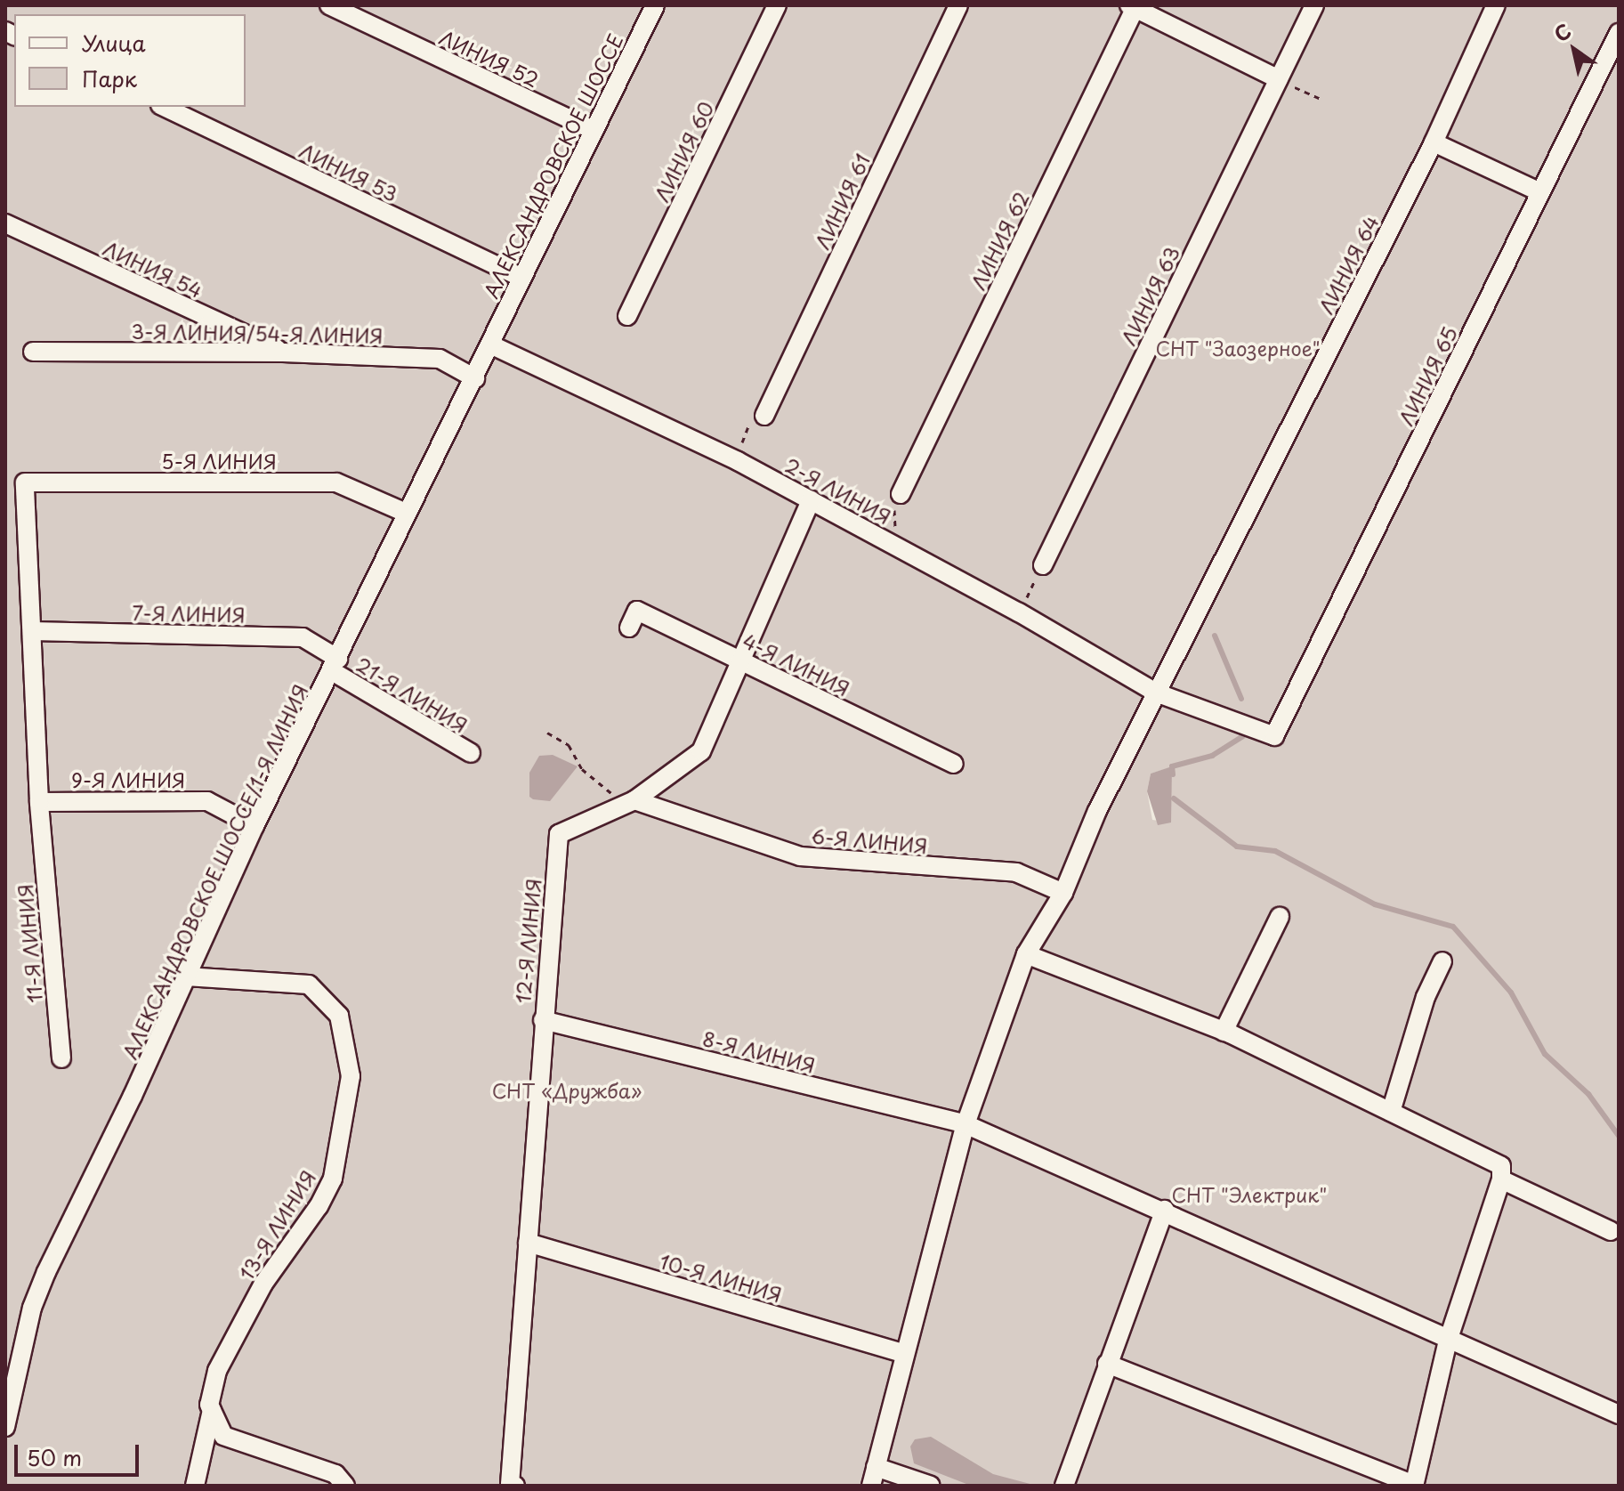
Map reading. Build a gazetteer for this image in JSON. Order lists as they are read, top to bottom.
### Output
{
  "streets": {
    "street": [
      "ЛИНИЯ 52",
      "ЛИНИЯ 60",
      "АЛЕКСАНДРОВСКОЕ ШОССЕ",
      "ЛИНИЯ 53",
      "ЛИНИЯ 61",
      "ЛИНИЯ 62",
      "ЛИНИЯ 64",
      "ЛИНИЯ 54",
      "ЛИНИЯ 63",
      "3-Я ЛИНИЯ/54-Я ЛИНИЯ",
      "ЛИНИЯ 65",
      "5-Я ЛИНИЯ",
      "2-Я ЛИНИЯ",
      "7-Я ЛИНИЯ",
      "4-Я ЛИНИЯ",
      "21-Я ЛИНИЯ",
      "9-Я ЛИНИЯ",
      "6-Я ЛИНИЯ",
      "АЛЕКСАНДРОВСКОЕ ШОССЕ/1-Я ЛИНИЯ",
      "12-Я ЛИНИЯ",
      "11-Я ЛИНИЯ",
      "8-Я ЛИНИЯ",
      "13-Я ЛИНИЯ",
      "10-Я ЛИНИЯ"
    ]
  },
  "crossings": [
    ["ЛИНИЯ 52", "АЛЕКСАНДРОВСКОЕ ШОССЕ"],
    ["АЛЕКСАНДРОВСКОЕ ШОССЕ", "ЛИНИЯ 53"],
    ["АЛЕКСАНДРОВСКОЕ ШОССЕ", "2-Я ЛИНИЯ"],
    ["АЛЕКСАНДРОВСКОЕ ШОССЕ", "АЛЕКСАНДРОВСКОЕ ШОССЕ/1-Я ЛИНИЯ"],
    ["ЛИНИЯ 64", "2-Я ЛИНИЯ"],
    ["ЛИНИЯ 64", "6-Я ЛИНИЯ"],
    ["ЛИНИЯ 64", "8-Я ЛИНИЯ"],
    ["ЛИНИЯ 64", "10-Я ЛИНИЯ"],
    ["ЛИНИЯ 54", "3-Я ЛИНИЯ/54-Я ЛИНИЯ"],
    ["3-Я ЛИНИЯ/54-Я ЛИНИЯ", "АЛЕКСАНДРОВСКОЕ ШОССЕ/1-Я ЛИНИЯ"],
    ["ЛИНИЯ 65", "2-Я ЛИНИЯ"],
    ["5-Я ЛИНИЯ", "АЛЕКСАНДРОВСКОЕ ШОССЕ/1-Я ЛИНИЯ"],
    ["5-Я ЛИНИЯ", "11-Я ЛИНИЯ"],
    ["2-Я ЛИНИЯ", "АЛЕКСАНДРОВСКОЕ ШОССЕ/1-Я ЛИНИЯ"],
    ["2-Я ЛИНИЯ", "12-Я ЛИНИЯ"],
    ["7-Я ЛИНИЯ", "21-Я ЛИНИЯ"],
    ["7-Я ЛИНИЯ", "АЛЕКСАНДРОВСКОЕ ШОССЕ/1-Я ЛИНИЯ"],
    ["7-Я ЛИНИЯ", "11-Я ЛИНИЯ"],
    ["4-Я ЛИНИЯ", "12-Я ЛИНИЯ"],
    ["21-Я ЛИНИЯ", "АЛЕКСАНДРОВСКОЕ ШОССЕ/1-Я ЛИНИЯ"],
    ["9-Я ЛИНИЯ", "АЛЕКСАНДРОВСКОЕ ШОССЕ/1-Я ЛИНИЯ"],
    ["9-Я ЛИНИЯ", "11-Я ЛИНИЯ"],
    ["6-Я ЛИНИЯ", "12-Я ЛИНИЯ"],
    ["АЛЕКСАНДРОВСКОЕ ШОССЕ/1-Я ЛИНИЯ", "13-Я ЛИНИЯ"],
    ["12-Я ЛИНИЯ", "8-Я ЛИНИЯ"],
    ["12-Я ЛИНИЯ", "10-Я ЛИНИЯ"]
  ],
  "parks": ["СНТ \"Заозерное\"", "СНТ «Дружба»", "СНТ \"Электрик\""],
  "legend": ["Улица", "Парк"],
  "scale_bar": "50 m",
  "north": "top left"
}
